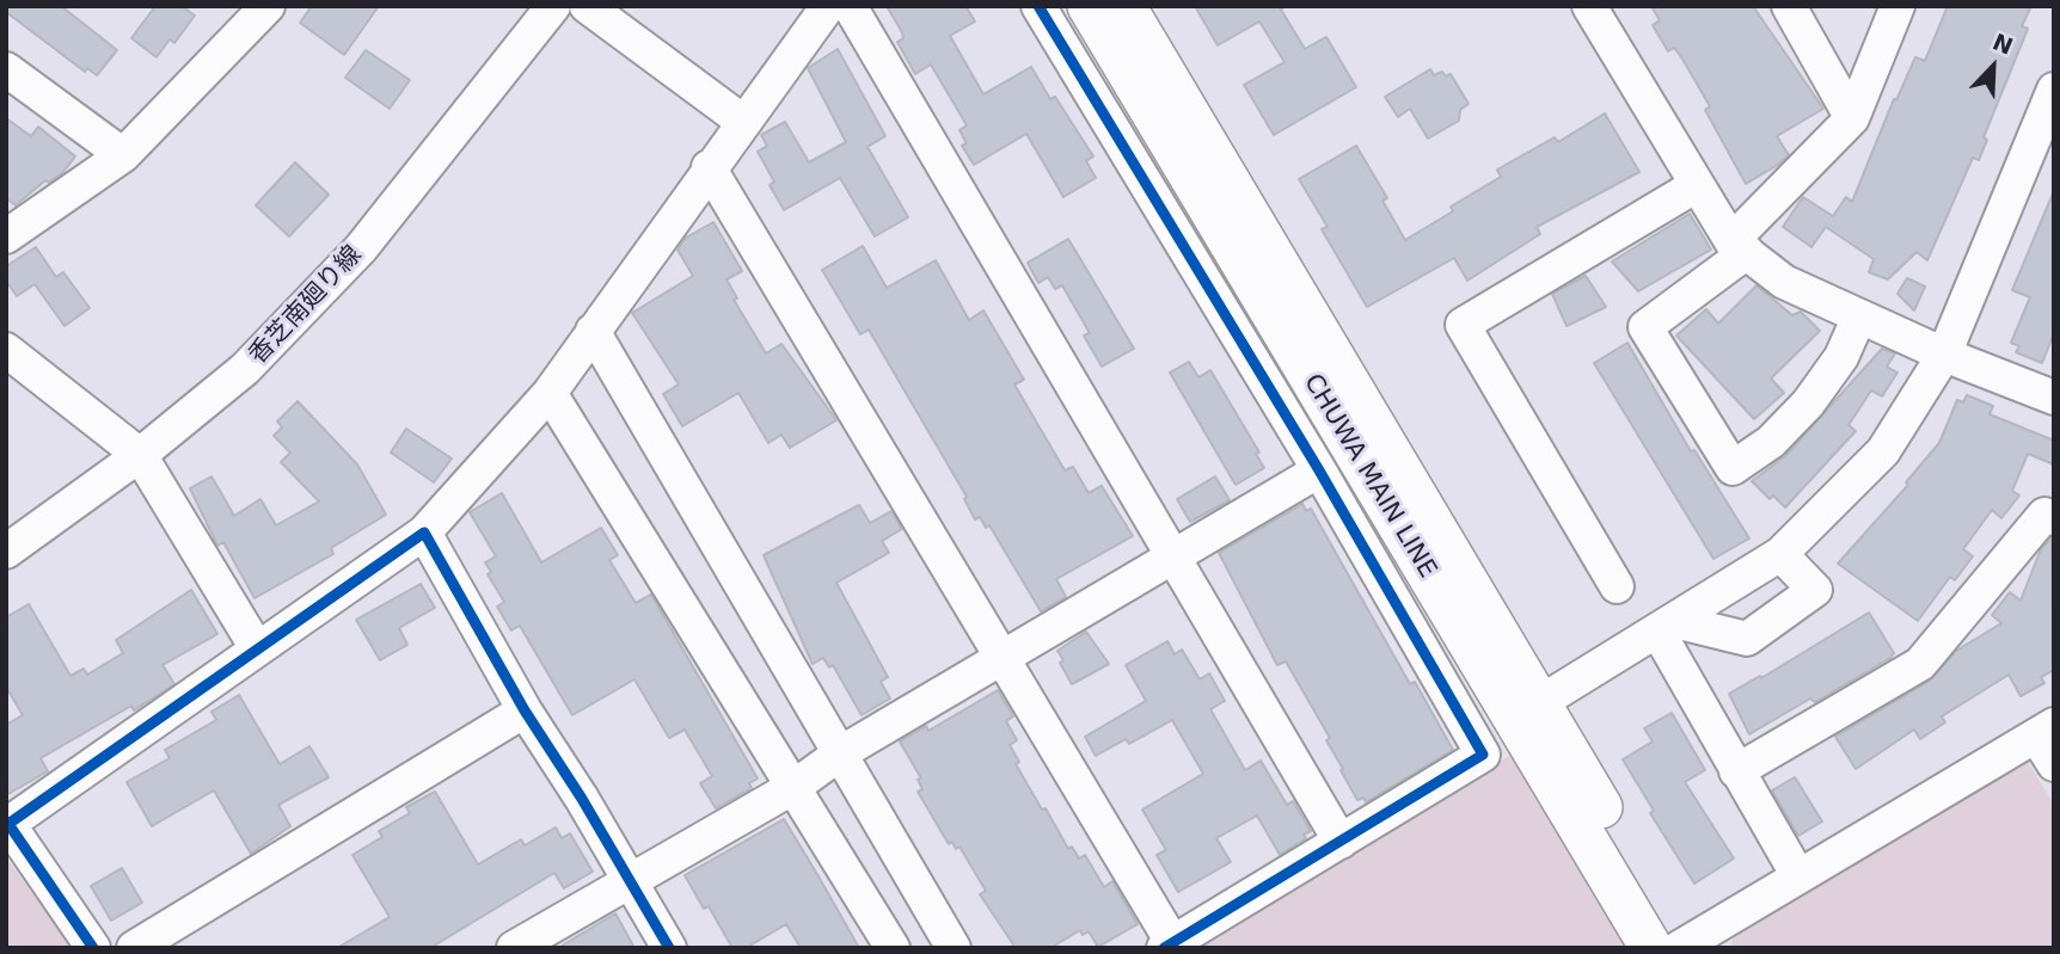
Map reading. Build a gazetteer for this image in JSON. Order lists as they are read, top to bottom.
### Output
{
  "streets": {
    "main road": ["CHUWA MAIN LINE"],
    "street": ["香芝南廻り線"]
  },
  "north": "top right"
}
